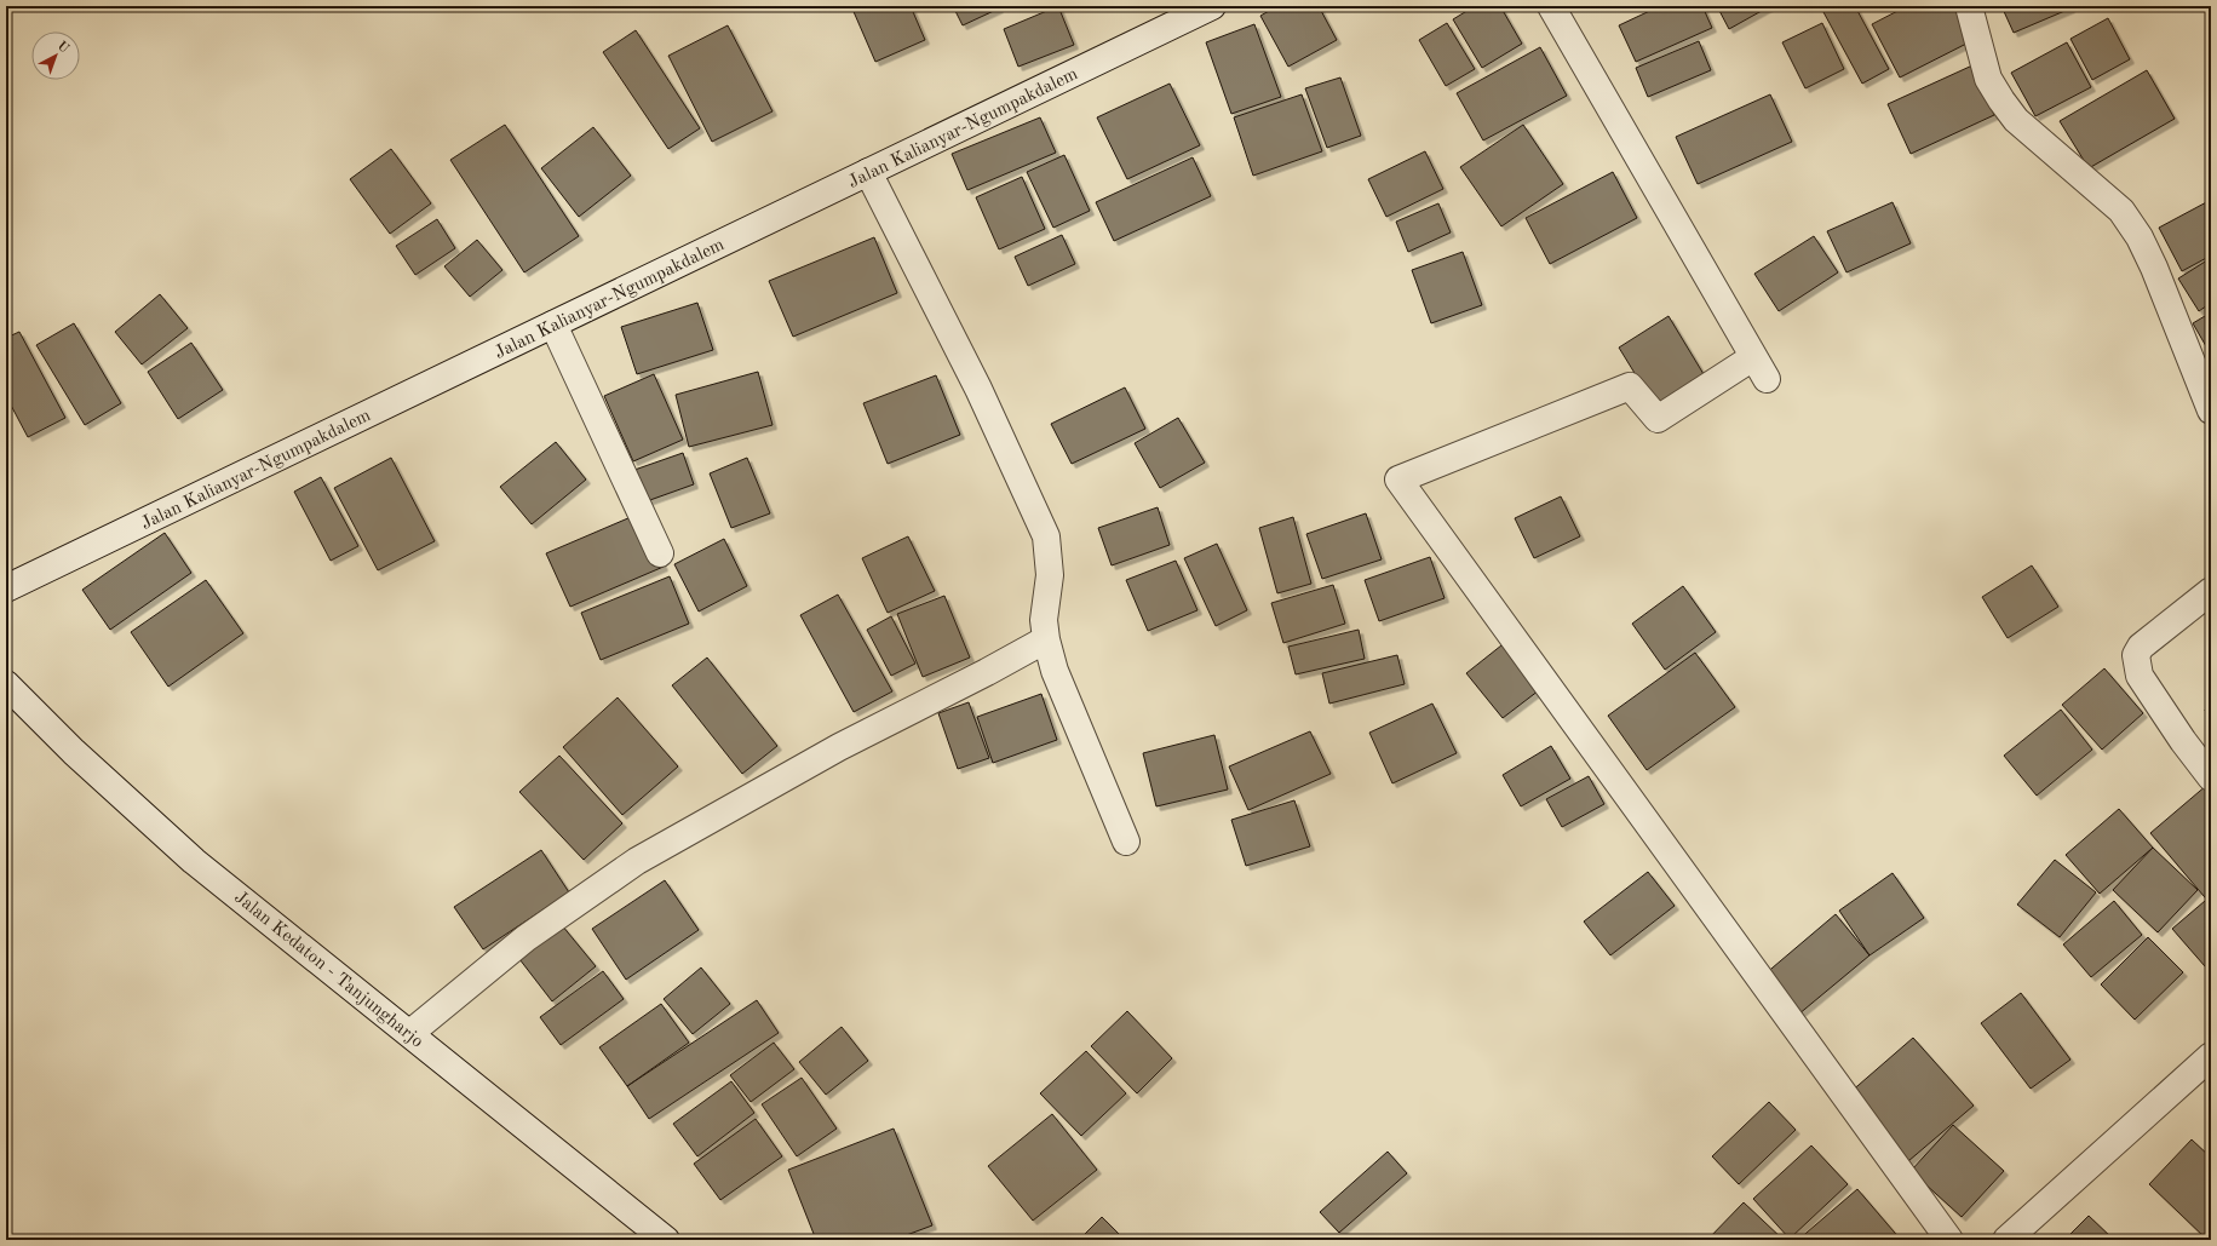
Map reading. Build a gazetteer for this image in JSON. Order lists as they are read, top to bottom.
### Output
{
  "streets": {
    "street": ["Jalan Kalianyar-Ngumpakdalem", "Jalan Kedaton - Tanjungharjo"]
  },
  "north": "top right"
}
